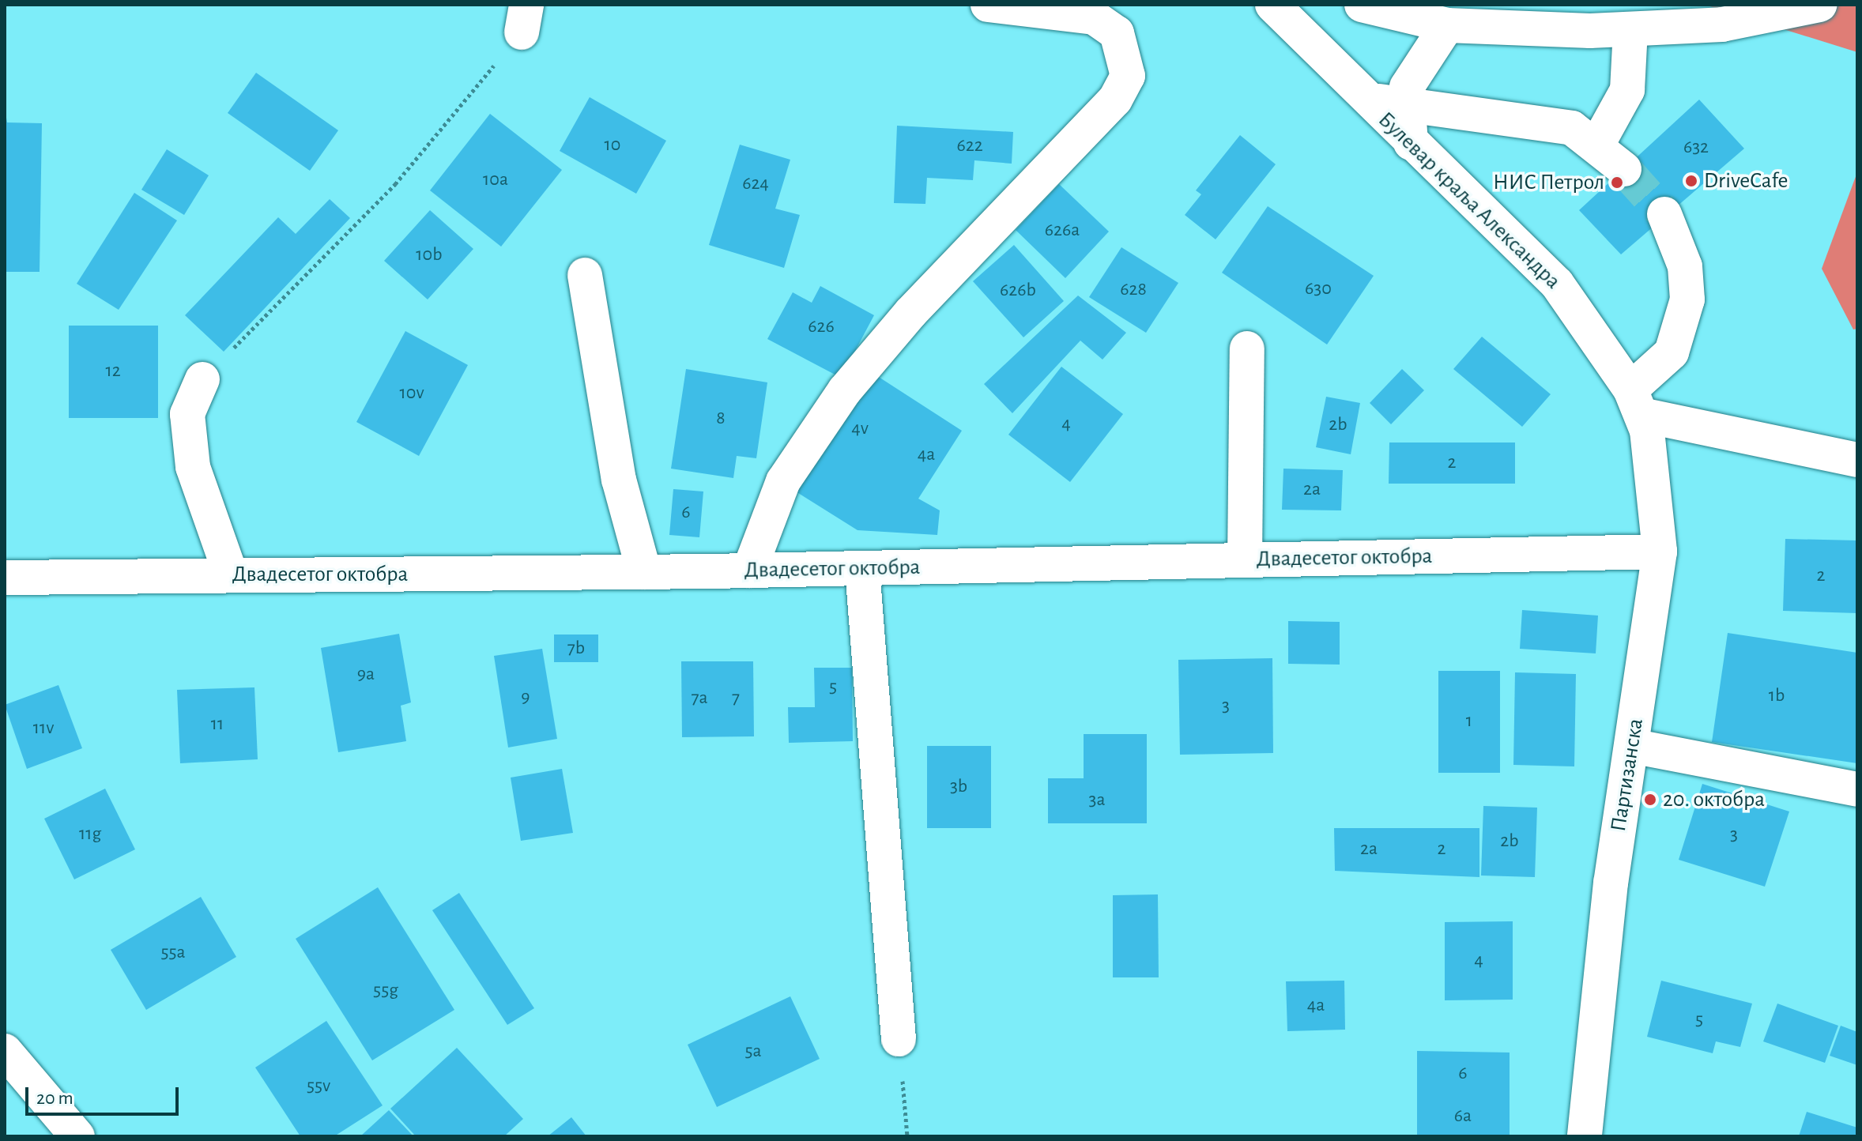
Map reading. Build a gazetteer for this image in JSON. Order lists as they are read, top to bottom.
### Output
{
  "streets": {
    "street": ["Булевар краља Александра", "Двадесетог октобра", "Партизанска"]
  },
  "crossings": [
    ["Булевар краља Александра", "Партизанска"],
    ["Двадесетог октобра", "Партизанска"]
  ],
  "places": ["DriveCafe", "НИС Петрол", "20. октобра"],
  "house_numbers": [
    "10",
    "622",
    "632",
    "10a",
    "624",
    "626a",
    "10b",
    "630",
    "628",
    "626b",
    "626",
    "12",
    "10v",
    "8",
    "4",
    "2b",
    "4v",
    "4a",
    "2",
    "2a",
    "6",
    "2",
    "7b",
    "9a",
    "5",
    "1b",
    "9",
    "7a",
    "7",
    "3",
    "1",
    "11",
    "11v",
    "3b",
    "3a",
    "11g",
    "3",
    "2b",
    "2a",
    "2",
    "55a",
    "4",
    "55g",
    "4a",
    "5",
    "5a",
    "6",
    "55v",
    "6a"
  ],
  "scale_bar": "20 m"
}
